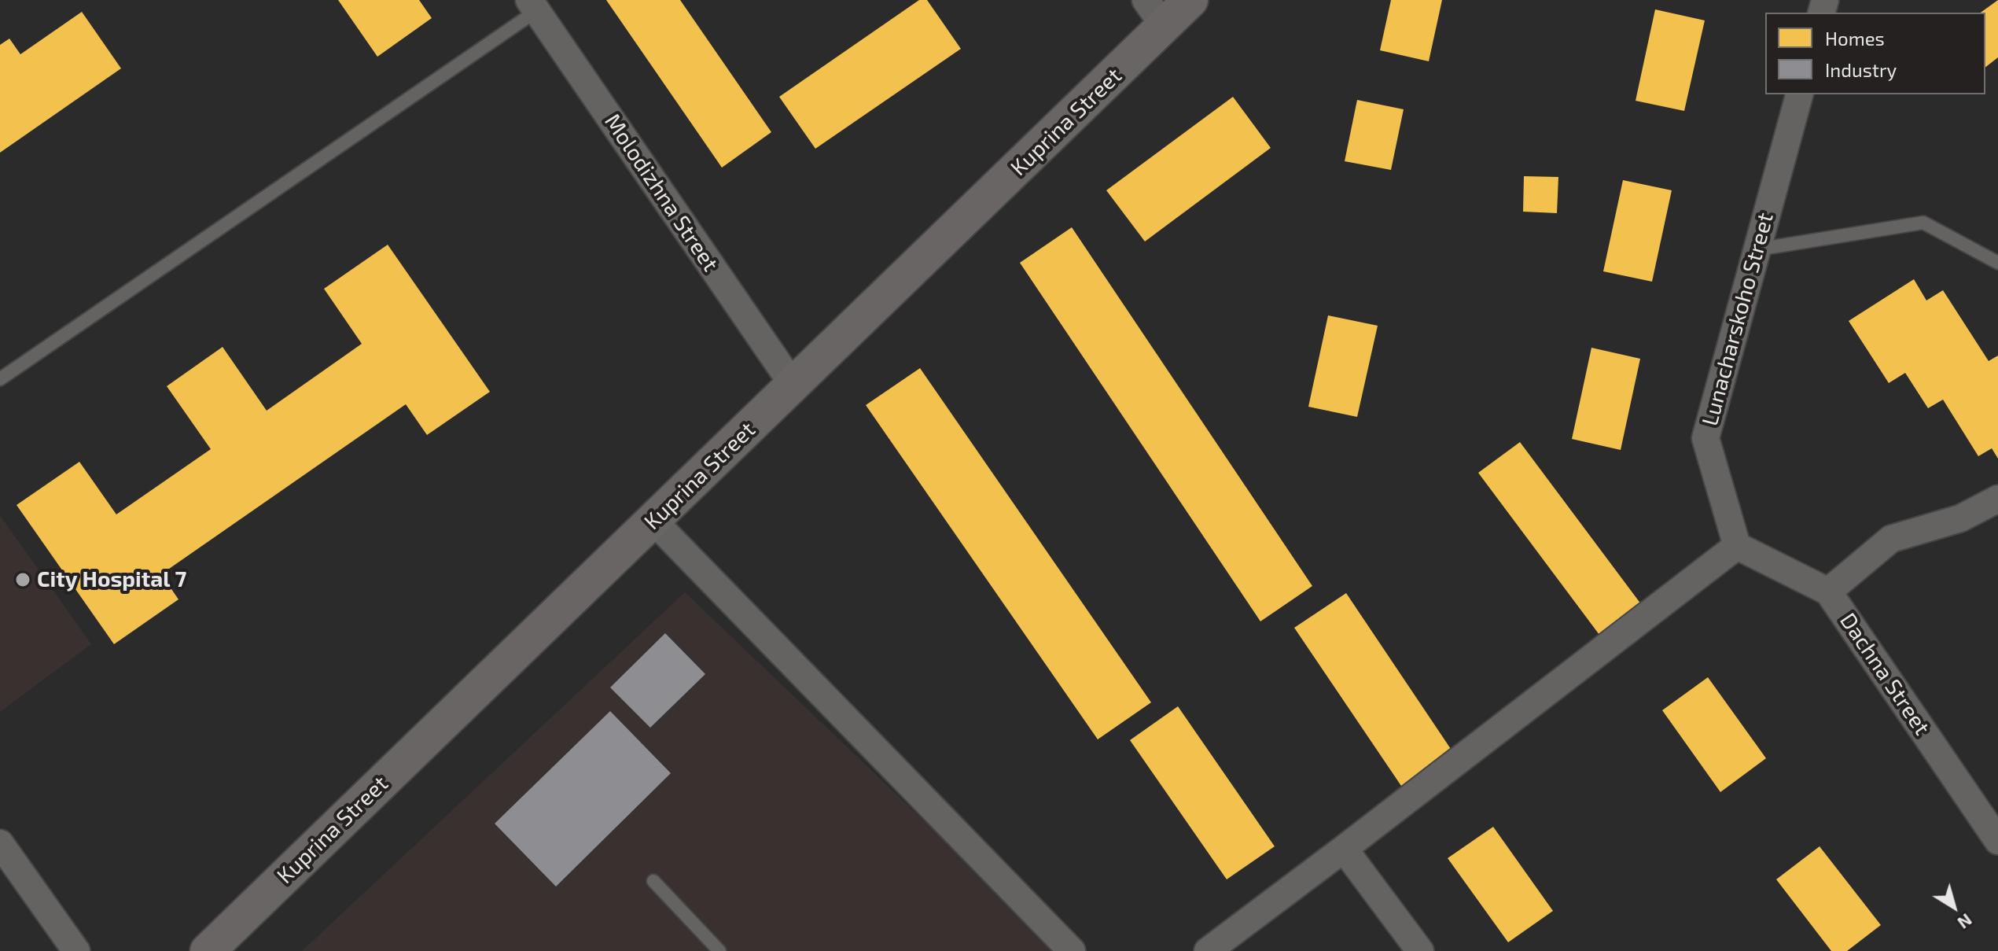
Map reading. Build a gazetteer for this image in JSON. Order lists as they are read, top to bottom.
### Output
{
  "streets": {
    "main road": ["Kuprina Street"],
    "street": ["Molodizhna Street", "Lunacharskoho Street", "Dachna Street"]
  },
  "crossings": [
    ["Kuprina Street", "Molodizhna Street"],
    ["Lunacharskoho Street", "Dachna Street"]
  ],
  "places": ["City Hospital 7"],
  "legend": ["Homes", "Industry"],
  "north": "bottom right"
}
